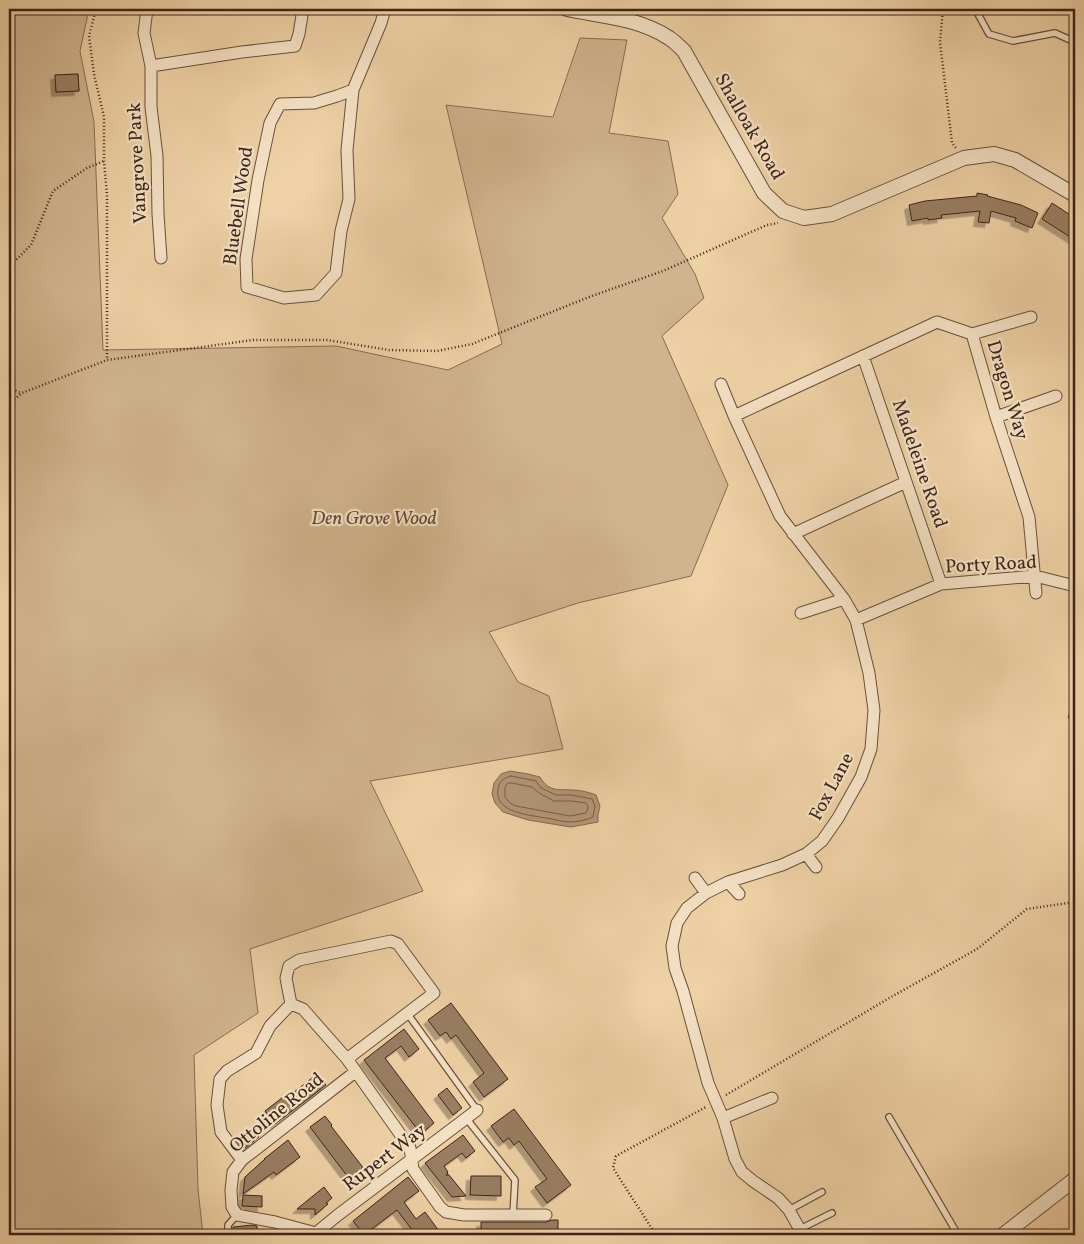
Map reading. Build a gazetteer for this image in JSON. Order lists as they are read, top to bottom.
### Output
{
  "streets": {
    "street": [
      "Shalloak Road",
      "Vangrove Park",
      "Bluebell Wood",
      "Dragon Way",
      "Madeleine Road",
      "Porty Road",
      "Fox Lane",
      "Ottoline Road",
      "Rupert Way"
    ]
  },
  "crossings": [
    ["Dragon Way", "Madeleine Road"],
    ["Dragon Way", "Porty Road"],
    ["Dragon Way", "Fox Lane"],
    ["Madeleine Road", "Porty Road"],
    ["Porty Road", "Fox Lane"]
  ],
  "parks": ["Den Grove Wood"]
}
